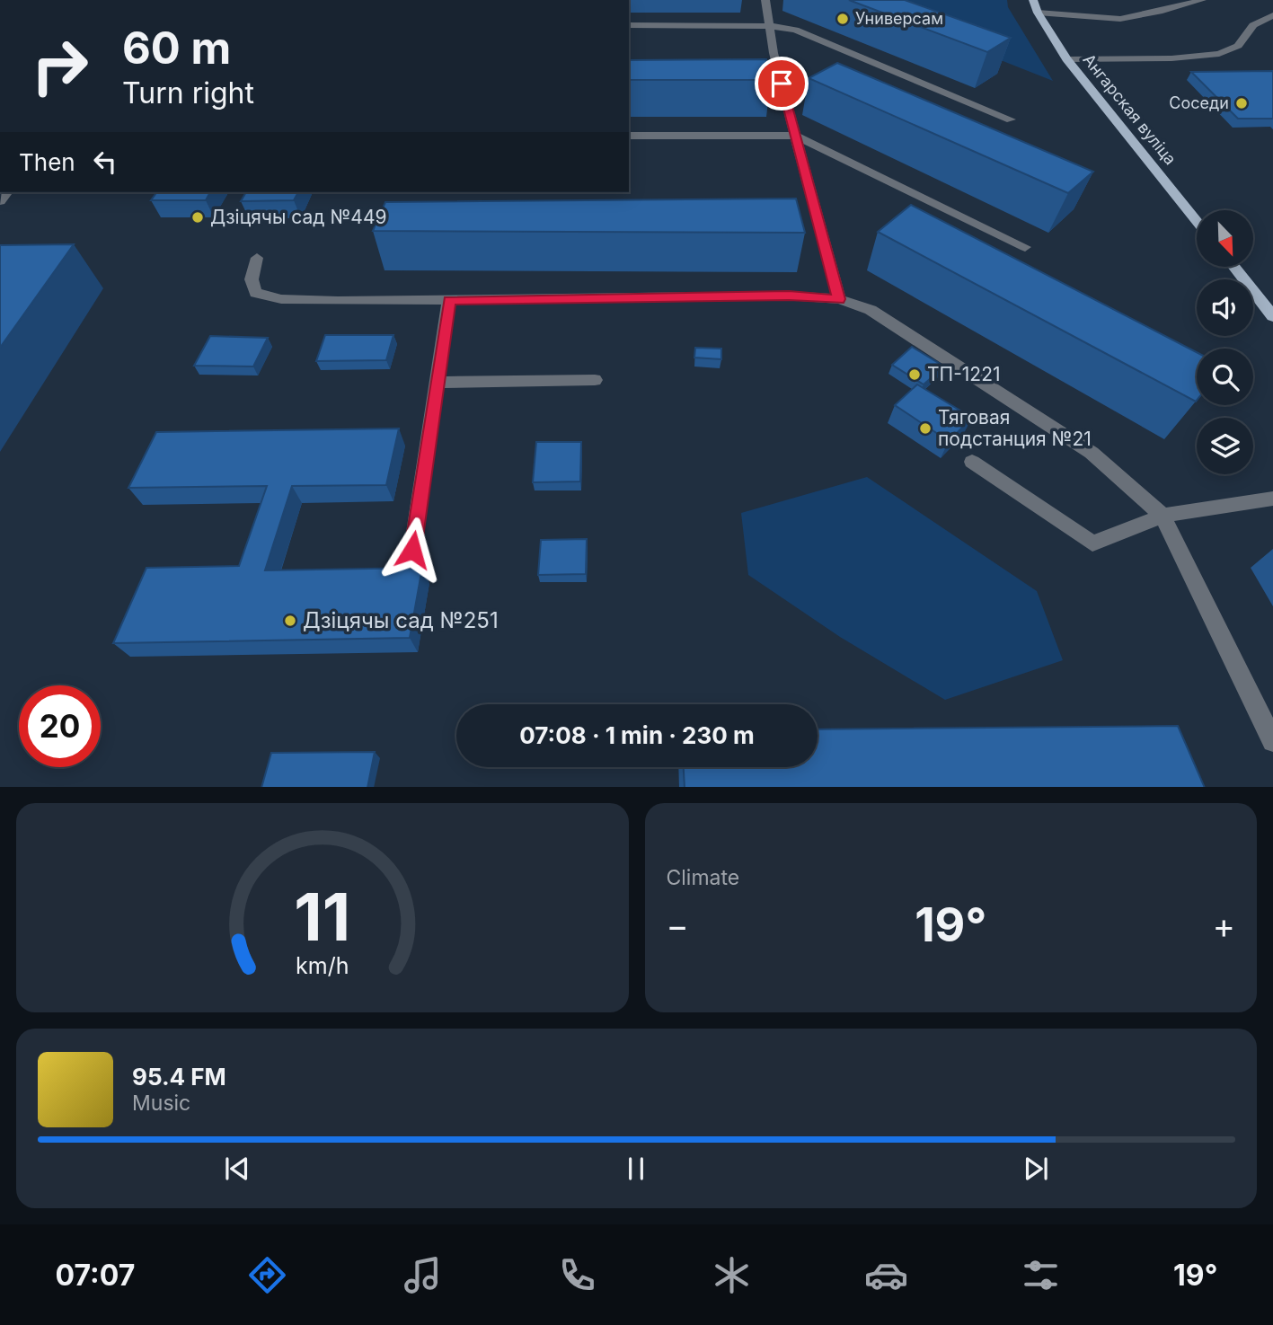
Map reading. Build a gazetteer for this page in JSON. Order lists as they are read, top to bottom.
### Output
{
  "streets": {
    "main road": ["Ангарская вуліца"]
  },
  "places": [
    "Универсам",
    "Соседи",
    "Дзіцячы сад №449",
    "ТП-1221",
    "Тяговая подстанция №21",
    "Дзіцячы сад №251"
  ],
  "north": "bottom right",
  "page": {
    "turn": ["60 m", "Turn right"],
    "then": "Then",
    "limit": "20",
    "trip": "07:08 · 1 min · 230 m",
    "tile": "Climate",
    "heat": ["−", "19°", "+"],
    "song": ["95.4 FM", "Music"],
    "tabs": ["07:07", "19°"],
    "gauge": ["11", "km/h"]
  }
}
